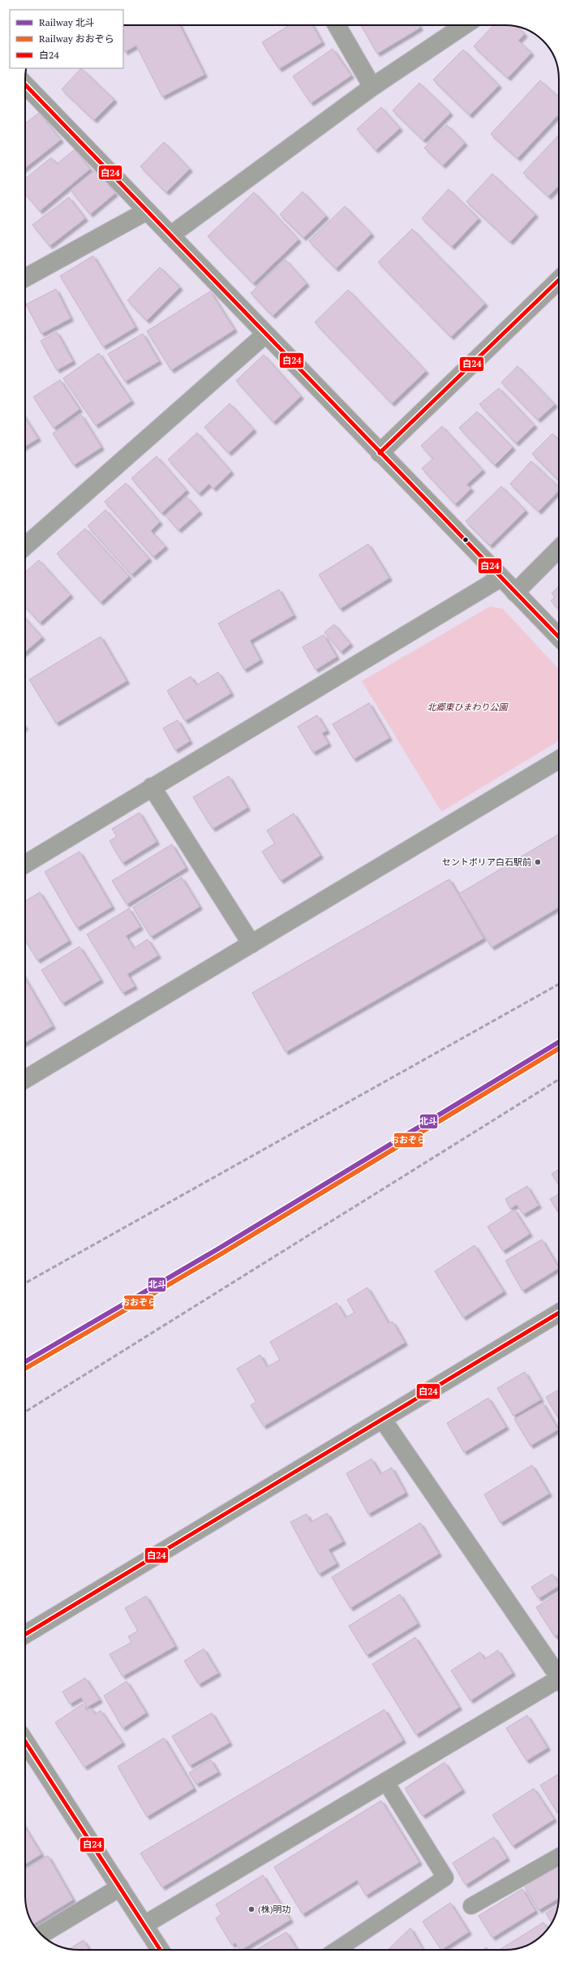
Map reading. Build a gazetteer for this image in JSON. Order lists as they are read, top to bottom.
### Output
{
  "parks": ["北郷東ひまわり公園"],
  "places": ["セントポリア白石駅前", "(株)明功"],
  "lines": ["transit line 白24", "rail line 北斗", "rail line おおぞら"],
  "legend": ["Railway 北斗", "Railway おおぞら", "白24"]
}
